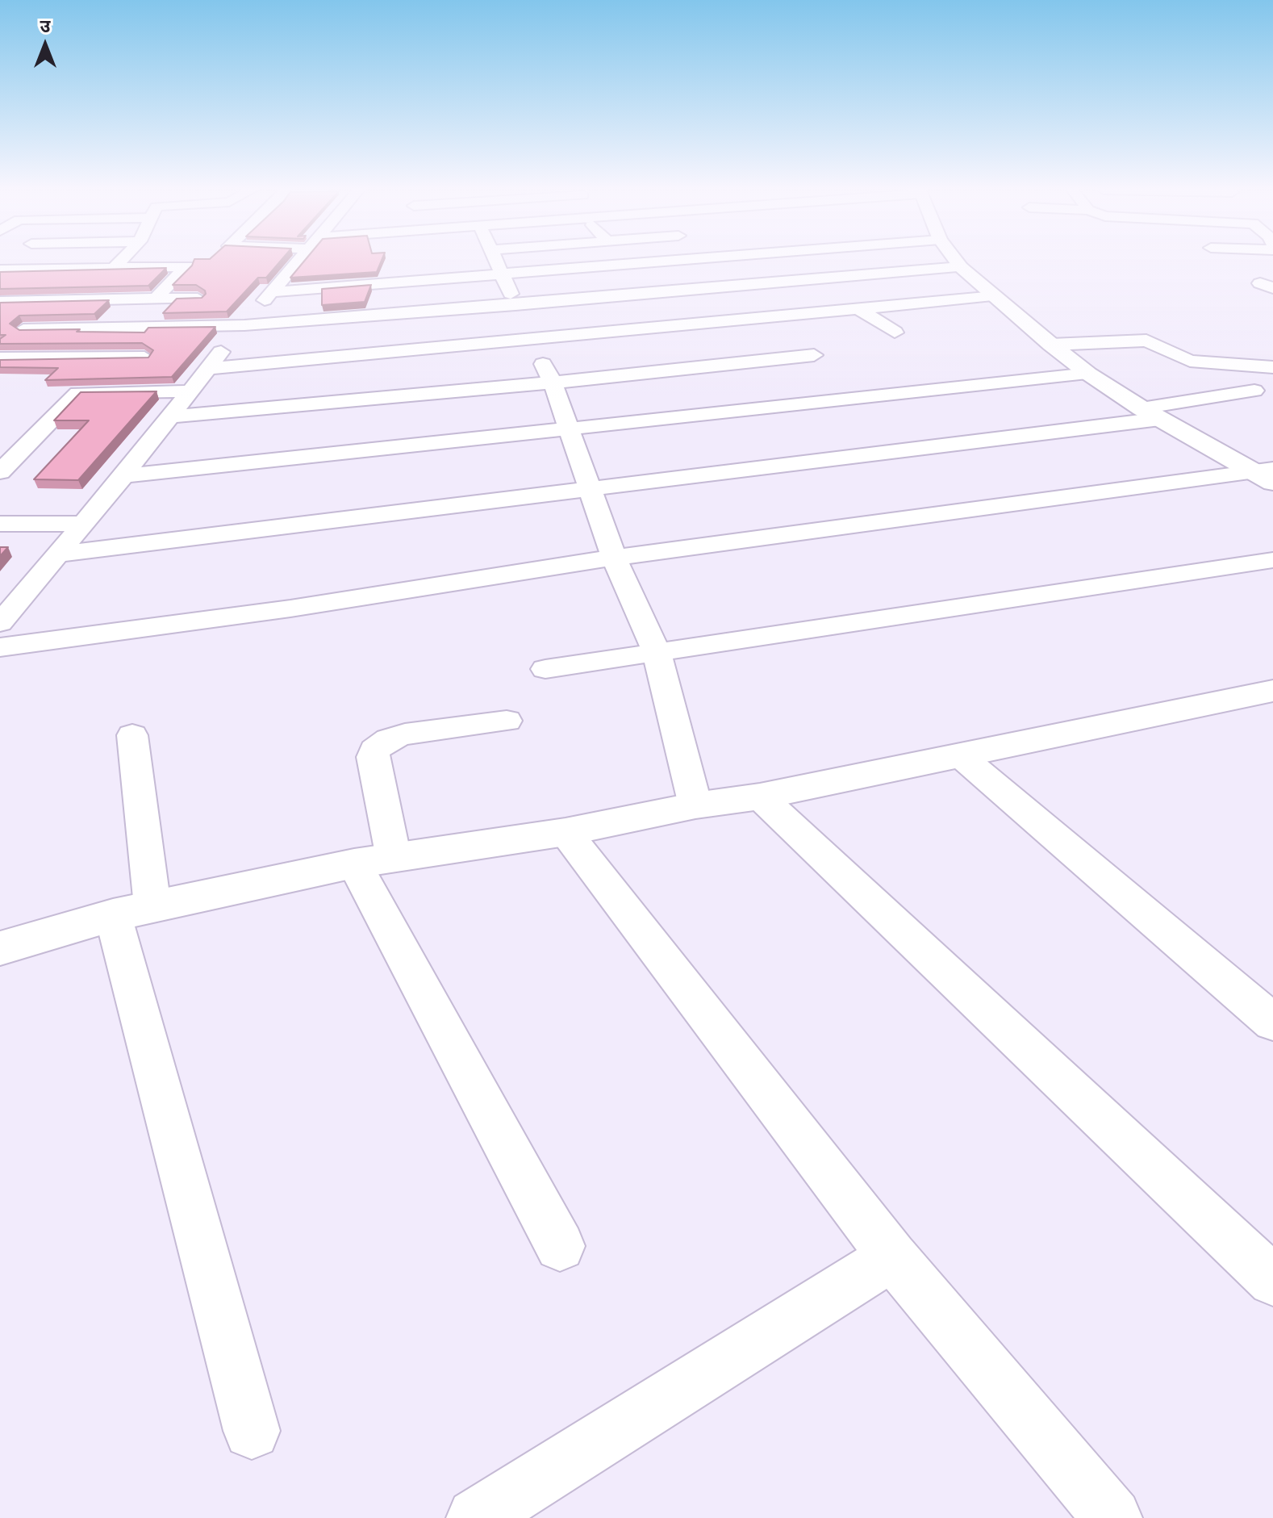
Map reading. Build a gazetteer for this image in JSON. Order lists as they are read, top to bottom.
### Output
{
  "north": "top"
}
